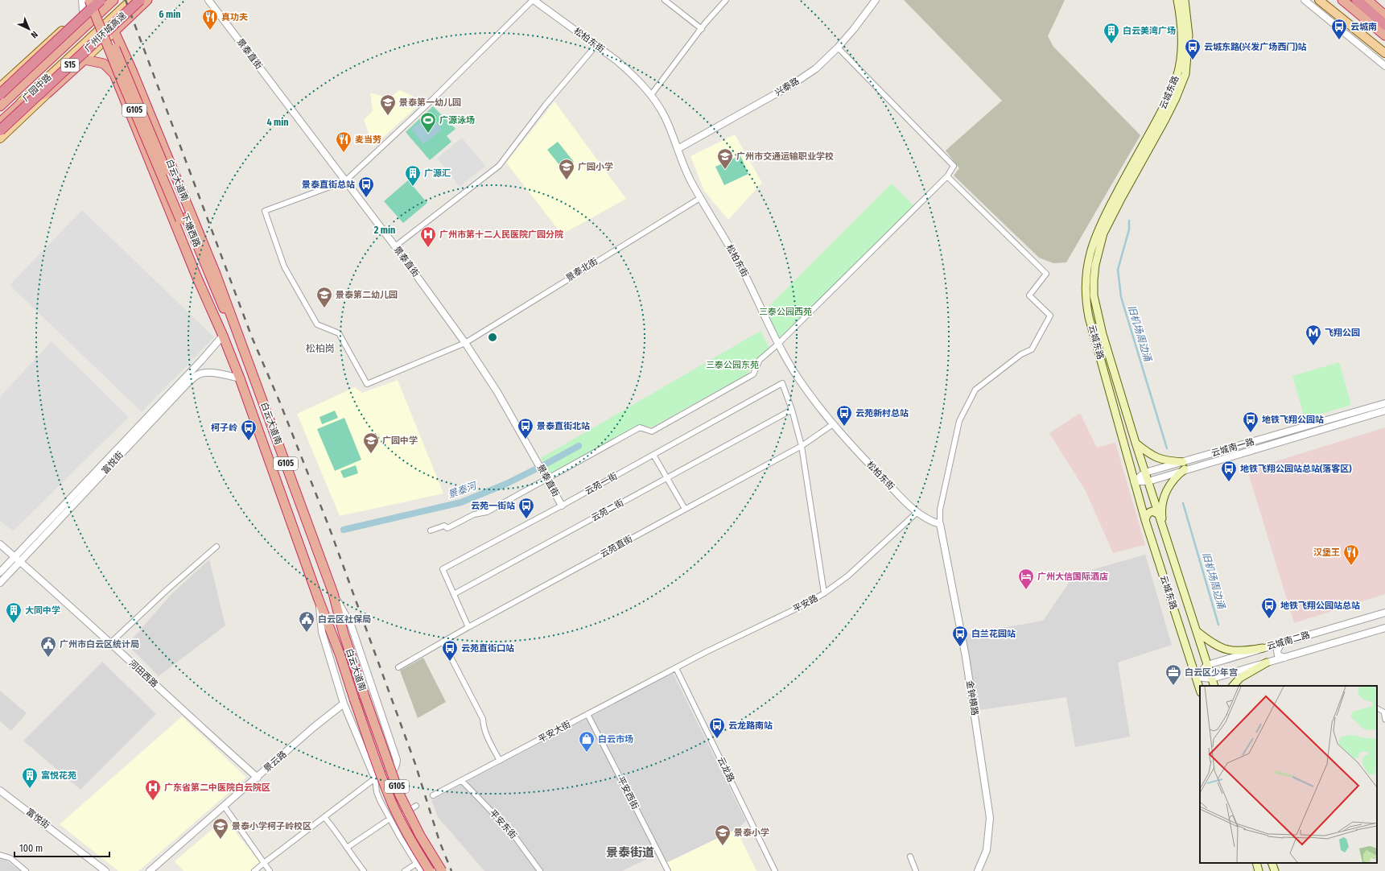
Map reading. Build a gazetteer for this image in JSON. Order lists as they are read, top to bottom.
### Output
{
  "streets": {
    "highway": [
      "广州环城高速",
      "S15",
      "广园中路",
      "G105",
      "白云大道南",
      "下塘西路"
    ],
    "main road": ["云城东路"],
    "street": [
      "松柏东街",
      "景泰直街",
      "兴泰路",
      "景泰北街",
      "云城南一路",
      "富悦街",
      "云苑一街",
      "云苑二街",
      "云苑直街",
      "平安路",
      "云城南二路",
      "河田西路",
      "金钟横路",
      "平安大街",
      "景云路",
      "云龙路",
      "平安西街",
      "平安东街"
    ]
  },
  "crossings": [
    ["松柏东街", "兴泰路"],
    ["松柏东街", "景泰北街"],
    ["松柏东街", "云苑直街"],
    ["松柏东街", "平安路"],
    ["松柏东街", "金钟横路"],
    ["景泰直街", "景泰北街"],
    ["景泰直街", "云苑一街"],
    ["云城东路", "云城南一路"],
    ["云城东路", "云城南二路"],
    ["白云大道南", "下塘西路"],
    ["白云大道南", "富悦街"],
    ["下塘西路", "富悦街"],
    ["富悦街", "河田西路"],
    ["云苑一街", "云苑二街"],
    ["平安路", "平安大街"],
    ["平安路", "云龙路"],
    ["河田西路", "景云路"],
    ["平安大街", "云龙路"],
    ["平安大街", "平安西街"],
    ["平安大街", "平安东街"]
  ],
  "districts": ["松柏岗", "景泰街道"],
  "water": ["旧机场周边涌", "景泰河"],
  "parks": ["三泰公园西苑", "三泰公园东苑"],
  "places": {
    "restaurant": ["真功夫", "麦当劳", "汉堡王"],
    "bus stop": [
      "云城南",
      "云城东路(兴发广场西门)站",
      "景泰直街总站",
      "云苑新村总站",
      "地铁飞翔公园站",
      "景泰直街北站",
      "柯子岭",
      "地铁飞翔公园站总站(落客区)",
      "云苑一街站",
      "地铁飞翔公园站总站",
      "白兰花园站",
      "云苑直街口站",
      "云龙路南站"
    ],
    "building": [
      "白云美湾广场",
      "广源汇",
      "大同中学",
      "富悦花苑"
    ],
    "school or university": [
      "景泰第一幼儿园",
      "广州市交通运输职业学校",
      "广园小学",
      "景泰第二幼儿园",
      "广园中学",
      "景泰小学柯子岭校区",
      "景泰小学"
    ],
    "sports": ["广源泳场"],
    "hospital": ["广州市第十二人民医院广园分院", "广东省第二中医院白云院区"],
    "metro station": ["飞翔公园"],
    "hotel": ["广州大信国际酒店"],
    "public building": ["白云区社保局", "广州市白云区统计局"],
    "office": ["白云区少年宫"],
    "shop": ["白云市场"]
  },
  "scale_bar": "100 m",
  "north": "bottom right",
  "rings": ["6 min", "4 min", "2 min"]
}
